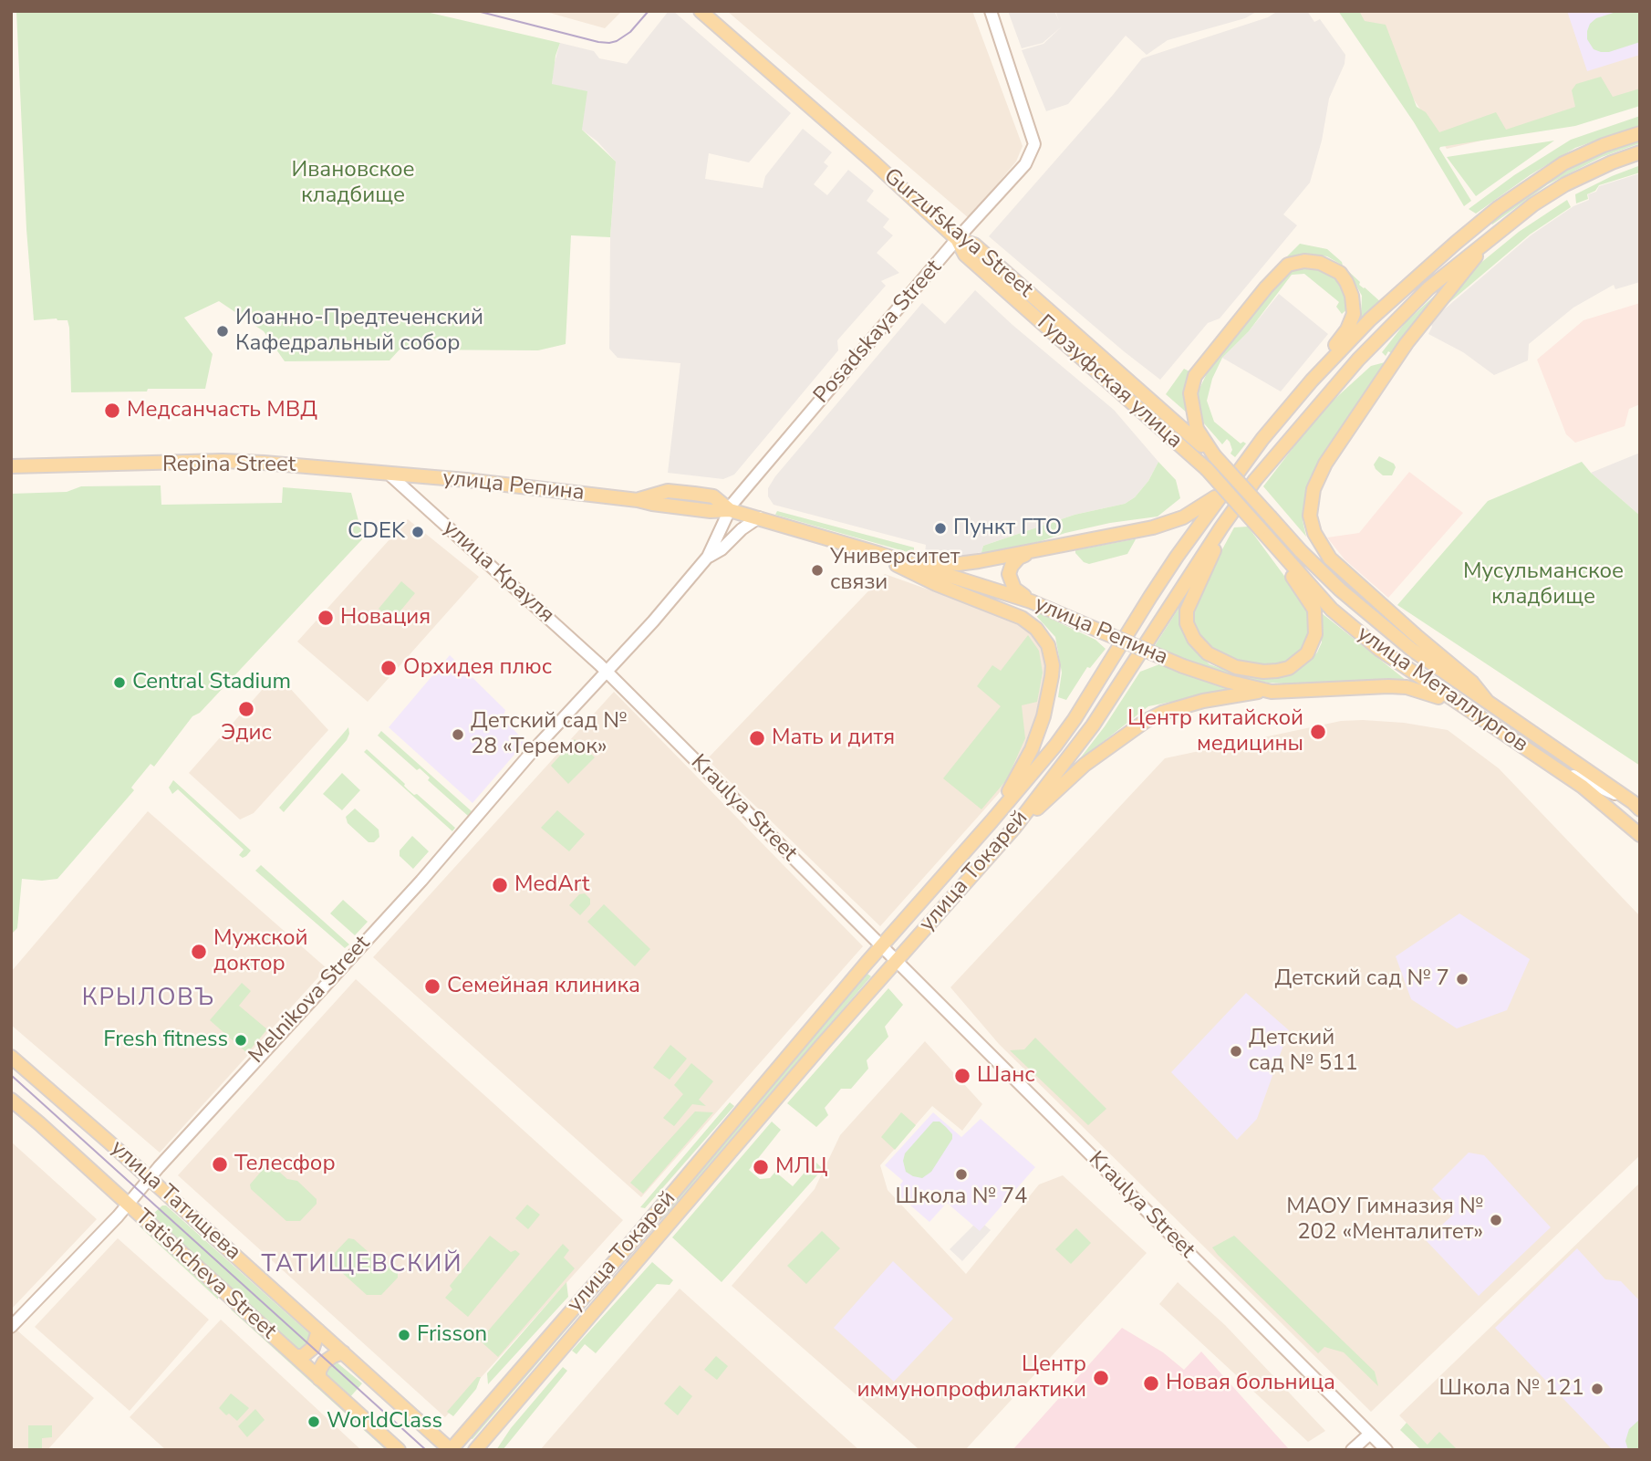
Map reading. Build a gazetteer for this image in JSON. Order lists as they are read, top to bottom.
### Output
{
  "streets": {
    "main road": [
      "Gurzufskaya Street",
      "Гурзуфская улица",
      "улица Репина",
      "улица Металлургов",
      "улица Токарей",
      "улица Татищева",
      "Tatishcheva Street"
    ],
    "street": [
      "Posadskaya Street",
      "улица Крауля",
      "Kraulya Street",
      "Melnikova Street"
    ]
  },
  "crossings": [
    ["Gurzufskaya Street", "Posadskaya Street"],
    ["Gurzufskaya Street", "Гурзуфская улица"],
    ["Posadskaya Street", "Гурзуфская улица"],
    ["Posadskaya Street", "улица Репина"],
    ["Posadskaya Street", "Melnikova Street"],
    ["Гурзуфская улица", "улица Металлургов"],
    ["улица Репина", "улица Крауля"],
    ["улица Репина", "улица Металлургов"],
    ["улица Крауля", "Kraulya Street"],
    ["улица Крауля", "Melnikova Street"],
    ["Kraulya Street", "улица Токарей"],
    ["Kraulya Street", "Melnikova Street"],
    ["улица Токарей", "улица Татищева"],
    ["Melnikova Street", "улица Татищева"],
    ["Melnikova Street", "Tatishcheva Street"]
  ],
  "districts": ["КРЫЛОВЪ", "ТАТИЩЕВСКИЙ"],
  "parks": ["Ивановское кладбище", "Мусульманское кладбище"],
  "places": [
    "Иоанно-Предтеченский Кафедральный собор",
    "Медсанчасть МВД",
    "Пункт ГТО",
    "CDEK",
    "Университет связи",
    "Новация",
    "Орхидея плюс",
    "Central Stadium",
    "Эдис",
    "Центр китайской медицины",
    "Детский сад № 28 «Теремок»",
    "Мать и дитя",
    "MedArt",
    "Мужской доктор",
    "Детский сад № 7",
    "Семейная клиника",
    "Fresh fitness",
    "Детский сад № 511",
    "Шанс",
    "Телесфор",
    "МЛЦ",
    "Школа № 74",
    "МАОУ Гимназия № 202 «Менталитет»",
    "Frisson",
    "Центр иммунопрофилактики",
    "Новая больница",
    "Школа № 121",
    "WorldClass"
  ]
}
